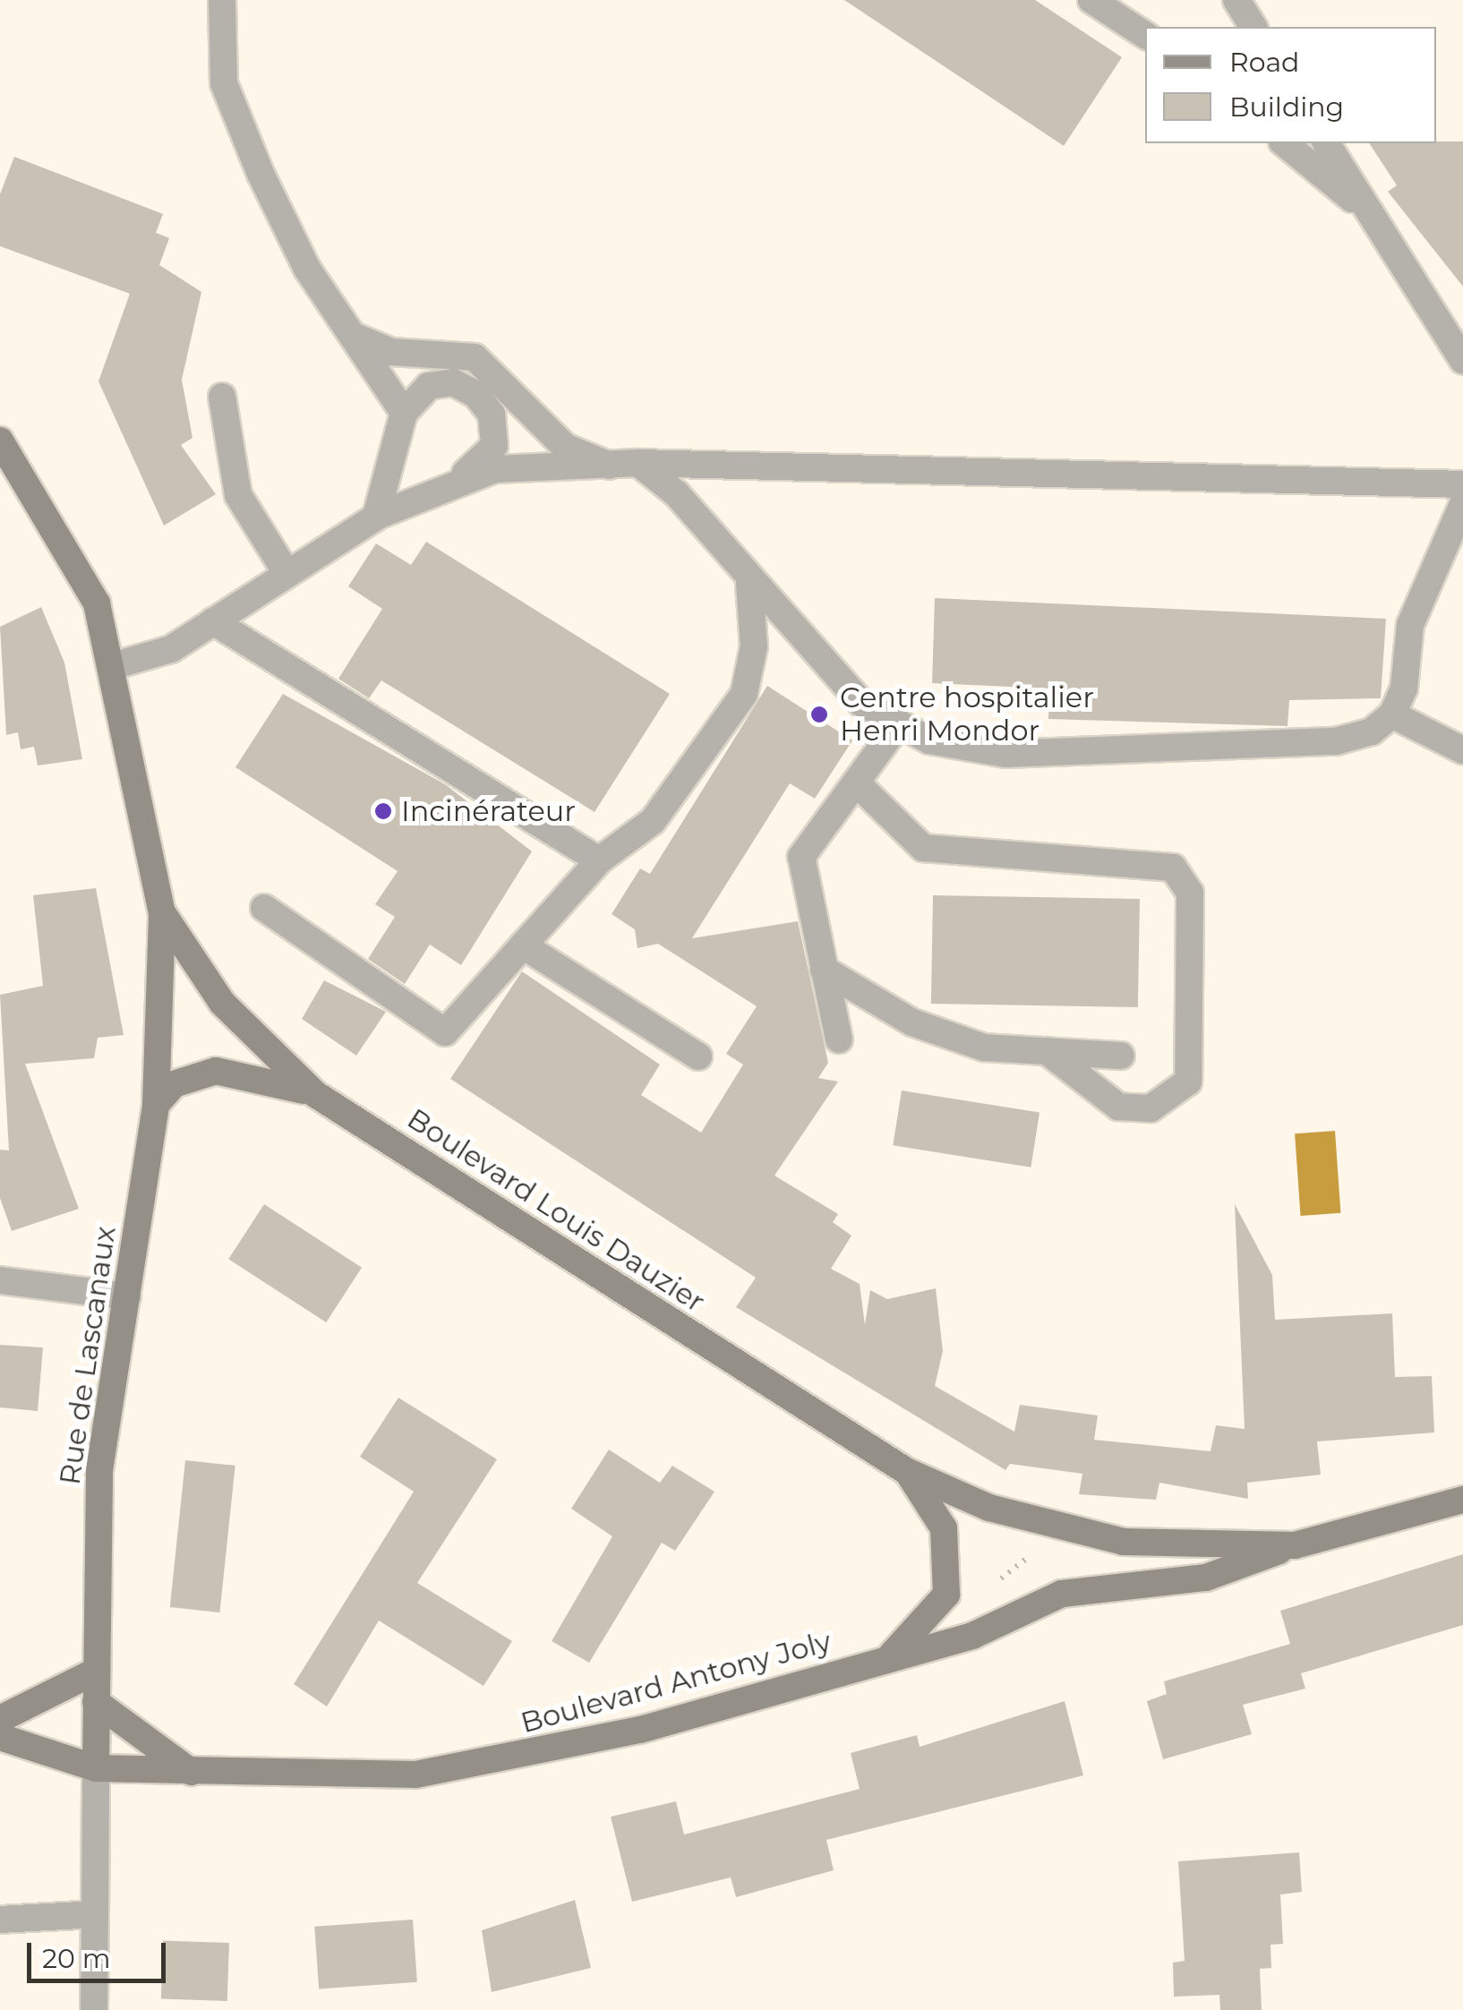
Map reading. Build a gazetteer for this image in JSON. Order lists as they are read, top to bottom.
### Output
{
  "streets": {
    "street": ["Boulevard Louis Dauzier", "Rue de Lascanaux", "Boulevard Antony Joly"]
  },
  "crossings": [
    ["Boulevard Louis Dauzier", "Rue de Lascanaux"],
    ["Boulevard Louis Dauzier", "Boulevard Antony Joly"],
    ["Rue de Lascanaux", "Boulevard Antony Joly"]
  ],
  "places": ["Centre hospitalier Henri Mondor", "Incinérateur"],
  "legend": ["Road", "Building"],
  "scale_bar": "20 m"
}
